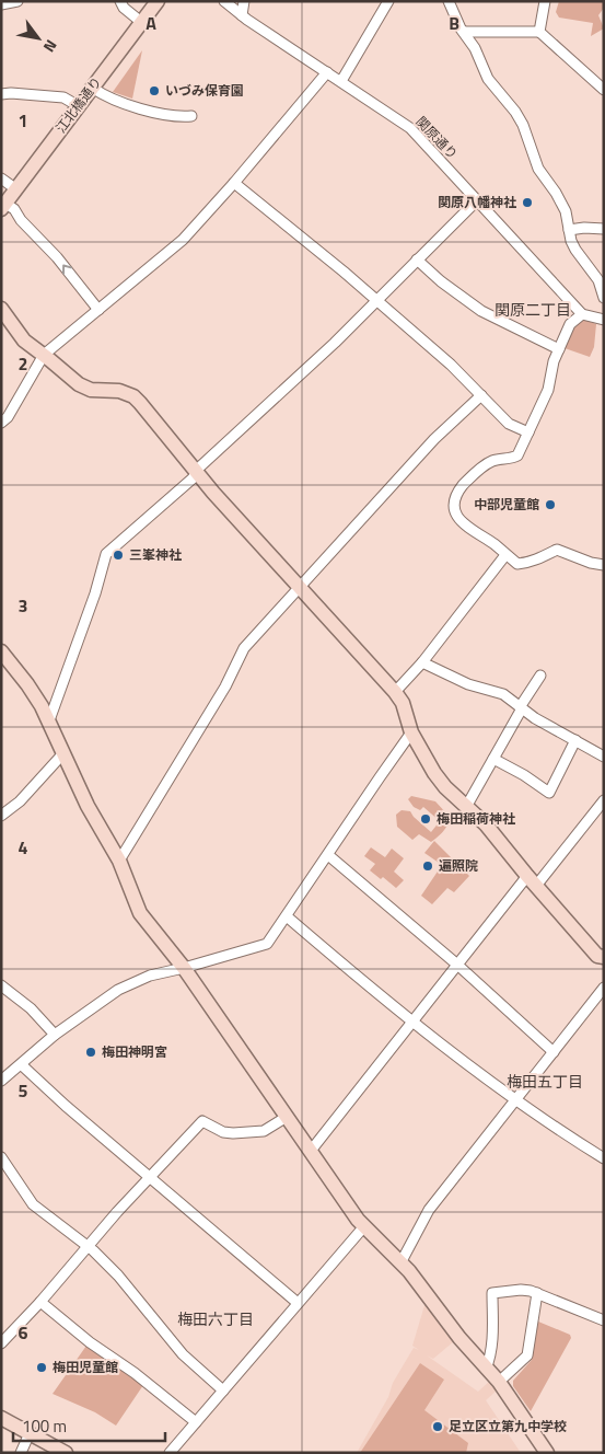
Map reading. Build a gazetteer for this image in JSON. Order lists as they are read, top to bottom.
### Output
{
  "streets": {
    "street": ["江北橋通り", "関原通り"]
  },
  "districts": ["関原二丁目", "梅田五丁目", "梅田六丁目"],
  "places": [
    "いづみ保育園",
    "関原八幡神社",
    "中部児童館",
    "三峯神社",
    "梅田稲荷神社",
    "遍照院",
    "梅田神明宮",
    "梅田児童館",
    "足立区立第九中学校"
  ],
  "scale_bar": "100 m",
  "north": "bottom right",
  "grid": {
    "columns": ["A", "B"],
    "rows": [
      "1",
      "2",
      "3",
      "4",
      "5",
      "6"
    ]
  }
}
